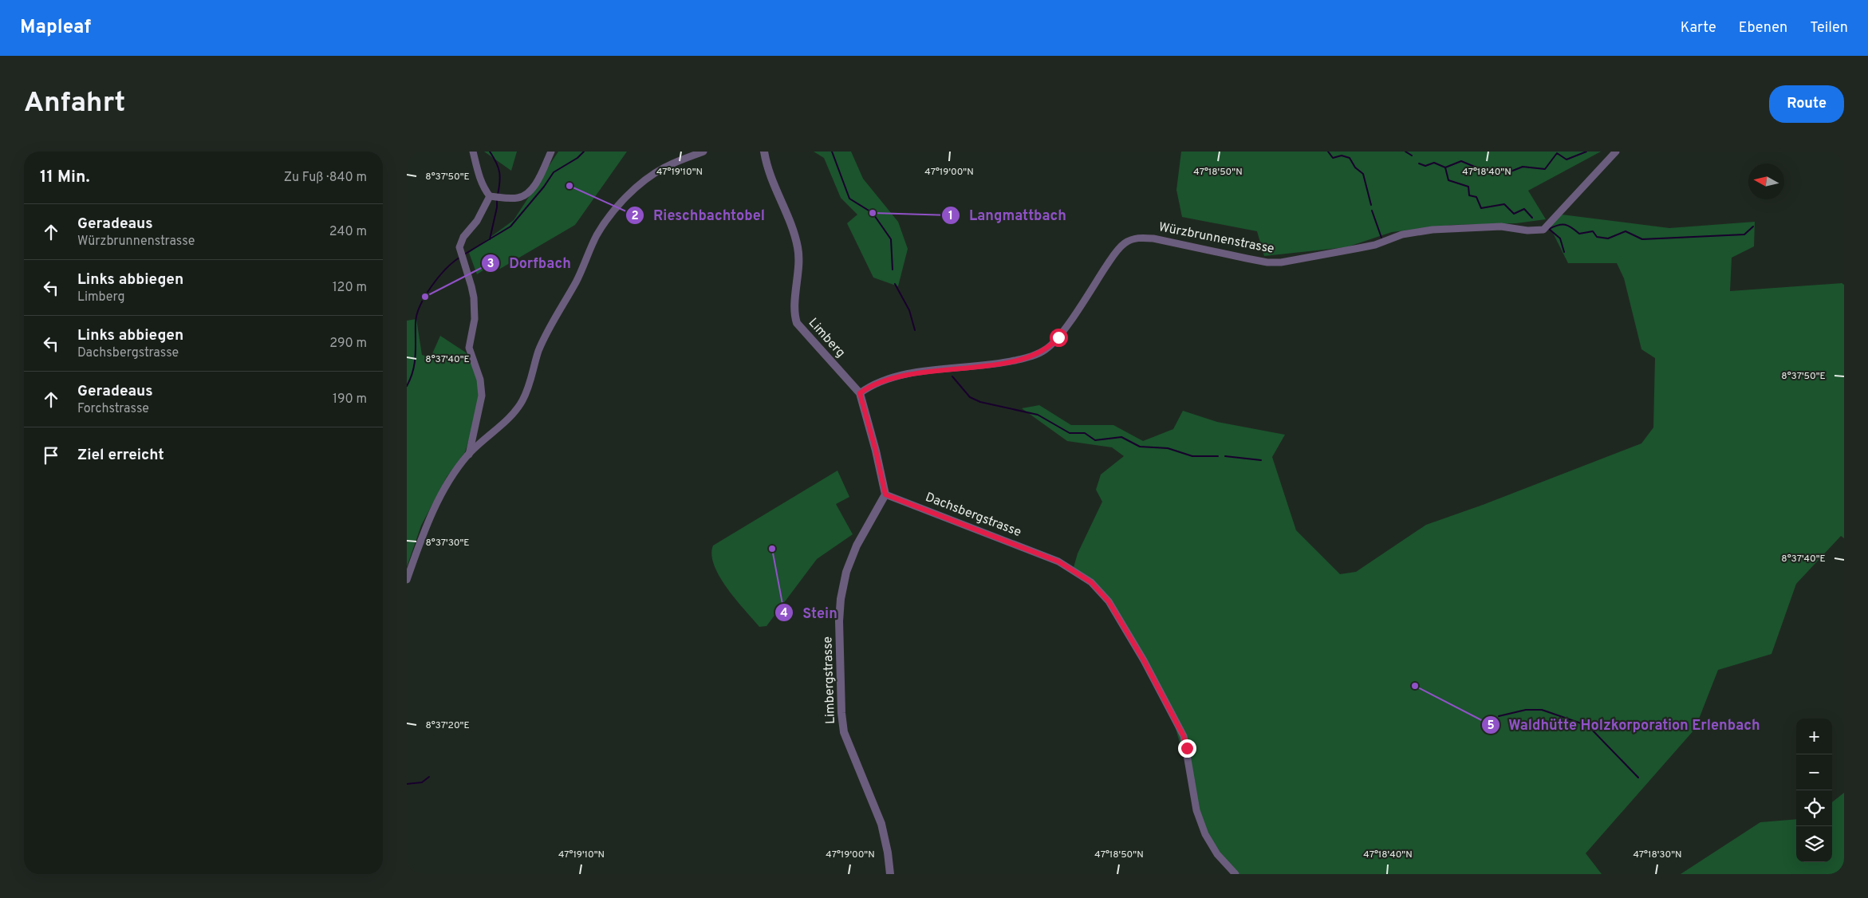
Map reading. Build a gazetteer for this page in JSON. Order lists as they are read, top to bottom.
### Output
{
  "streets": {
    "street": [
      "Würzbrunnenstrasse",
      "Limberg",
      "Dachsbergstrasse",
      "Limbergstrasse"
    ]
  },
  "crossings": [
    ["Würzbrunnenstrasse", "Limberg"],
    ["Limberg", "Dachsbergstrasse"],
    ["Limberg", "Limbergstrasse"],
    ["Dachsbergstrasse", "Limbergstrasse"]
  ],
  "places": [
    "Rieschbachtobel",
    "Langmattbach",
    "Dorfbach",
    "Stein",
    "Waldhütte Holzkorporation Erlenbach"
  ],
  "north": "left",
  "page": {
    "header": "Mapleaf",
    "nav": ["Karte", "Ebenen", "Teilen"],
    "buttons": "Route",
    "title": "Anfahrt",
    "heading": ["11 Min.", "Zu Fuß · 840 m"],
    "list": [
      ["Geradeaus", "Würzbrunnenstrasse", "240 m"],
      ["Links abbiegen", "Limberg", "120 m"],
      ["Links abbiegen", "Dachsbergstrasse", "290 m"],
      ["Geradeaus", "Forchstrasse", "190 m"],
      "Ziel erreicht"
    ],
    "map_buttons": ["+", "−"]
  },
  "coordinates": [
    "47°19'10\"N",
    "47°19'00\"N",
    "47°18'50\"N",
    "47°18'40\"N",
    "8°37'50\"E",
    "8°37'40\"E",
    "8°37'30\"E",
    "8°37'20\"E",
    "47°18'30\"N"
  ]
}
